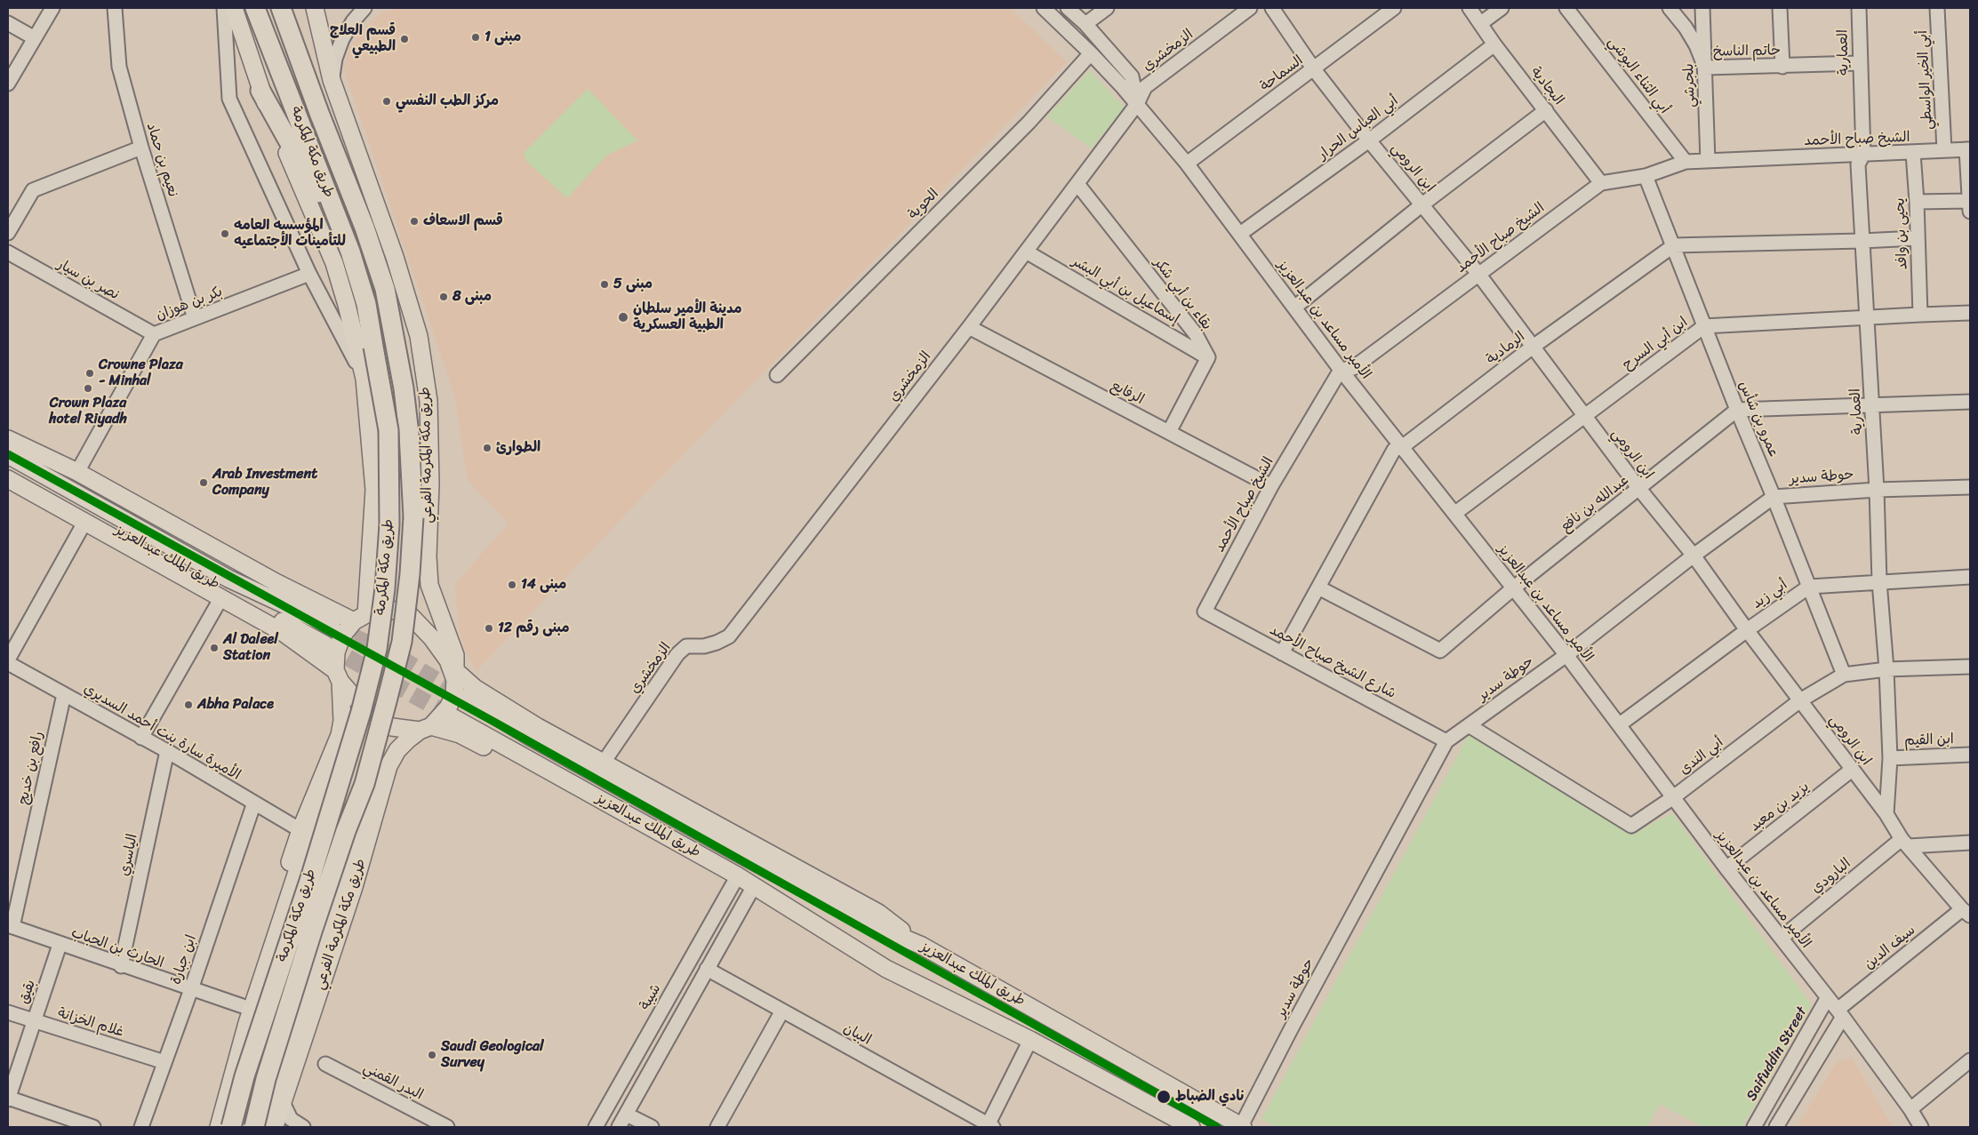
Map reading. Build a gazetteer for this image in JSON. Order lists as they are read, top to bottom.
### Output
{
  "streets": {
    "highway": ["طريق مكة المكرمة"],
    "main road": ["طريق مكة المكرمة الفرعي", "طريق الملك عبدالعزيز"],
    "street": [
      "الزمخشري",
      "حاتم الناسخ",
      "العمارية",
      "السماحة",
      "أبي الثناء البوشي",
      "أبي الخير الواسطي",
      "بلجرشي",
      "البجادية",
      "أبي العباس الحرار",
      "الشيخ صباح الأحمد",
      "نعيم بن حماد",
      "ابن الرومي",
      "الحوية",
      "يحيى بن وافد",
      "نصر بن سيار",
      "إسماعيل بن أبي البشر",
      "بقاء بن أبي شكر",
      "بكر بن هوزان",
      "الأمير مساعد بن عبدالعزيز",
      "ابن أبي السرح",
      "الرمادية",
      "الرفايع",
      "عمرو بن شأس",
      "حوطة سدير",
      "عبدالله بن نافع",
      "أبي زيد",
      "شارع الشيخ صباح الأحمد",
      "الأميرة سارة بنت أحمد السديري",
      "ابن القيم",
      "أبي الندى",
      "رافع بن خديج",
      "يزيد بن معبد",
      "الياسري",
      "البارودي",
      "سيف الدين",
      "الحارث بن الحباب",
      "ابن جبارة",
      "بقيق",
      "شيبة",
      "غلام الخزانة",
      "البيان",
      "Saifuddin Street",
      "البدر القمني"
    ]
  },
  "crossings": [
    ["الزمخشري", "إسماعيل بن أبي البشر"],
    ["الزمخشري", "بقاء بن أبي شكر"],
    ["الزمخشري", "الأمير مساعد بن عبدالعزيز"],
    ["الزمخشري", "الرفايع"],
    ["حاتم الناسخ", "العمارية"],
    ["حاتم الناسخ", "بلجرشي"],
    ["العمارية", "الشيخ صباح الأحمد"],
    ["العمارية", "ابن الرومي"],
    ["العمارية", "ابن أبي السرح"],
    ["العمارية", "حوطة سدير"],
    ["العمارية", "أبي زيد"],
    ["العمارية", "ابن القيم"],
    ["العمارية", "أبي الندى"],
    ["السماحة", "ابن الرومي"],
    ["السماحة", "الأمير مساعد بن عبدالعزيز"],
    ["أبي الثناء البوشي", "الشيخ صباح الأحمد"],
    ["أبي الخير الواسطي", "الشيخ صباح الأحمد"],
    ["بلجرشي", "الشيخ صباح الأحمد"],
    ["البجادية", "أبي العباس الحرار"],
    ["البجادية", "الشيخ صباح الأحمد"],
    ["أبي العباس الحرار", "ابن الرومي"],
    ["أبي العباس الحرار", "الأمير مساعد بن عبدالعزيز"],
    ["الشيخ صباح الأحمد", "ابن الرومي"],
    ["الشيخ صباح الأحمد", "يحيى بن وافد"],
    ["الشيخ صباح الأحمد", "الأمير مساعد بن عبدالعزيز"],
    ["الشيخ صباح الأحمد", "الرفايع"],
    ["الشيخ صباح الأحمد", "عمرو بن شأس"],
    ["الشيخ صباح الأحمد", "شارع الشيخ صباح الأحمد"],
    ["نعيم بن حماد", "بكر بن هوزان"],
    ["ابن الرومي", "ابن أبي السرح"],
    ["ابن الرومي", "الرمادية"],
    ["ابن الرومي", "حوطة سدير"],
    ["ابن الرومي", "عبدالله بن نافع"],
    ["ابن الرومي", "أبي زيد"],
    ["ابن الرومي", "أبي الندى"],
    ["ابن الرومي", "يزيد بن معبد"],
    ["ابن الرومي", "البارودي"],
    ["ابن الرومي", "سيف الدين"],
    ["الحوية", "الأمير مساعد بن عبدالعزيز"],
    ["يحيى بن وافد", "ابن أبي السرح"],
    ["نصر بن سيار", "بكر بن هوزان"],
    ["إسماعيل بن أبي البشر", "بقاء بن أبي شكر"],
    ["الأمير مساعد بن عبدالعزيز", "ابن أبي السرح"],
    ["الأمير مساعد بن عبدالعزيز", "الرمادية"],
    ["الأمير مساعد بن عبدالعزيز", "حوطة سدير"],
    ["الأمير مساعد بن عبدالعزيز", "عبدالله بن نافع"],
    ["الأمير مساعد بن عبدالعزيز", "أبي زيد"],
    ["الأمير مساعد بن عبدالعزيز", "أبي الندى"],
    ["الأمير مساعد بن عبدالعزيز", "يزيد بن معبد"],
    ["الأمير مساعد بن عبدالعزيز", "البارودي"],
    ["الأمير مساعد بن عبدالعزيز", "سيف الدين"],
    ["الأمير مساعد بن عبدالعزيز", "Saifuddin Street"],
    ["ابن أبي السرح", "عمرو بن شأس"],
    ["الرمادية", "عمرو بن شأس"],
    ["الرمادية", "عبدالله بن نافع"],
    ["الرمادية", "شارع الشيخ صباح الأحمد"],
    ["عمرو بن شأس", "حوطة سدير"],
    ["عمرو بن شأس", "عبدالله بن نافع"],
    ["عمرو بن شأس", "أبي زيد"],
    ["عمرو بن شأس", "أبي الندى"],
    ["حوطة سدير", "طريق الملك عبدالعزيز"],
    ["حوطة سدير", "شارع الشيخ صباح الأحمد"],
    ["حوطة سدير", "أبي الندى"],
    ["الأميرة سارة بنت أحمد السديري", "رافع بن خديج"],
    ["الأميرة سارة بنت أحمد السديري", "الياسري"],
    ["الأميرة سارة بنت أحمد السديري", "ابن جبارة"],
    ["رافع بن خديج", "الحارث بن الحباب"],
    ["الياسري", "الحارث بن الحباب"],
    ["الحارث بن الحباب", "ابن جبارة"],
    ["الحارث بن الحباب", "بقيق"],
    ["ابن جبارة", "غلام الخزانة"],
    ["بقيق", "غلام الخزانة"]
  ],
  "places": [
    "مبنى 1",
    "قسم العلاج الطبيعي",
    "مركز الطب النفسي",
    "قسم الاسعاف",
    "المؤسسه العامه للتأمينات الأجتماعيه",
    "مبنى 5",
    "مبنى 8",
    "مدينة الأمير سلطان الطبية العسكرية",
    "Crowne Plaza - Minhal",
    "Crown Plaza hotel Riyadh",
    "الطوارئ",
    "Arab Investment Company",
    "مبنى 14",
    "مبنى رقم 12",
    "Al Daleel Station",
    "Abha Palace",
    "Saudi Geological Survey",
    "نادي الضباط"
  ]
}
